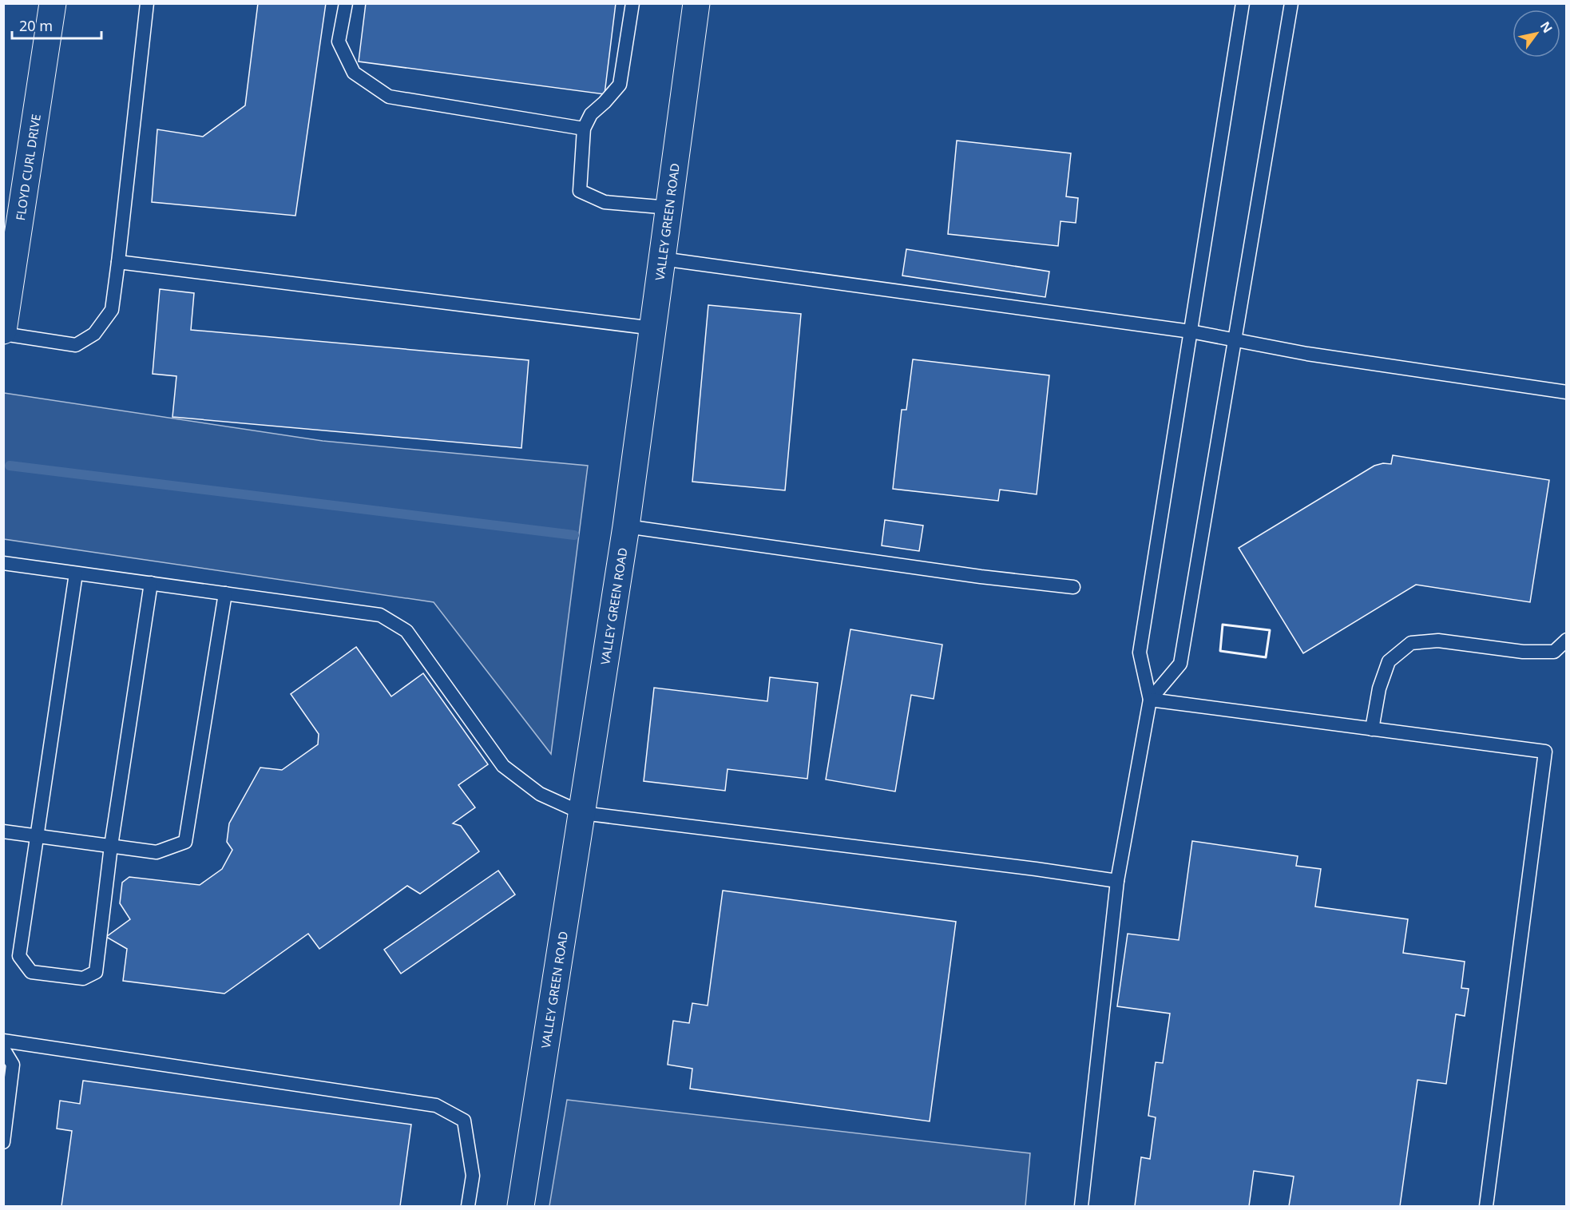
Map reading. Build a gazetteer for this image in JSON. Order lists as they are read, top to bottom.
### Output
{
  "streets": {
    "street": ["FLOYD CURL DRIVE", "VALLEY GREEN ROAD"]
  },
  "scale_bar": "20 m",
  "north": "top right"
}
